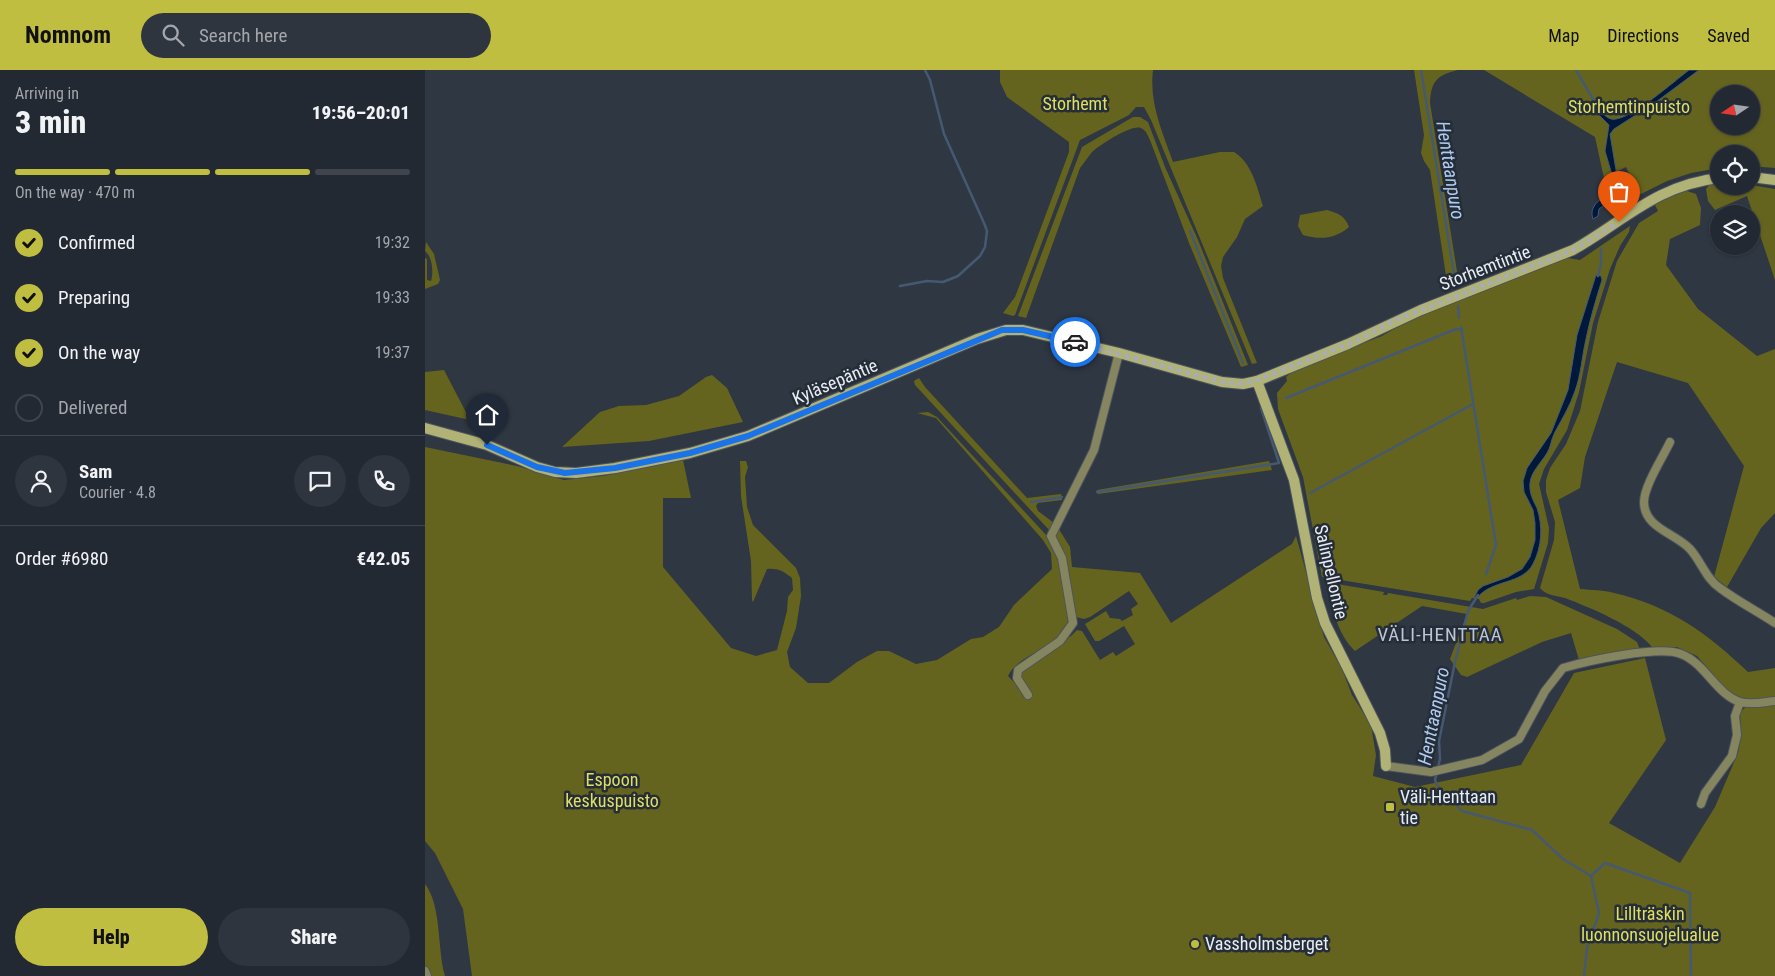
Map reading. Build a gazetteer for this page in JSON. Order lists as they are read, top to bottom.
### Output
{
  "streets": {
    "main road": ["Storhemtintie", "Kyläsepäntie", "Salinpellontie"]
  },
  "crossings": [
    ["Storhemtintie", "Kyläsepäntie"],
    ["Storhemtintie", "Salinpellontie"],
    ["Kyläsepäntie", "Salinpellontie"]
  ],
  "districts": ["VÄLI-HENTTAA"],
  "water": ["Henttaanpuro"],
  "parks": [
    "Storhemt",
    "Storhemtinpuisto",
    "Espoon keskuspuisto",
    "Lillträskin luonnonsuojelualue"
  ],
  "places": {
    "transit": ["Väli-Henttaan tie"],
    "other": ["Vassholmsberget"]
  },
  "north": "left",
  "page": {
    "header": "Nomnom",
    "search": "Search here",
    "nav": ["Map", "Directions", "Saved"],
    "heading": ["3 min", "Arriving in", "19:56–20:01"],
    "panel": [
      "Sam",
      "Courier · 4.8",
      "Order #6980",
      "€42.05"
    ],
    "bar": "On the way · 470 m",
    "list": [
      ["Confirmed", "19:32"],
      ["Preparing", "19:33"],
      ["On the way", "19:37"],
      "Delivered"
    ],
    "buttons": ["Help", "Share"]
  }
}
